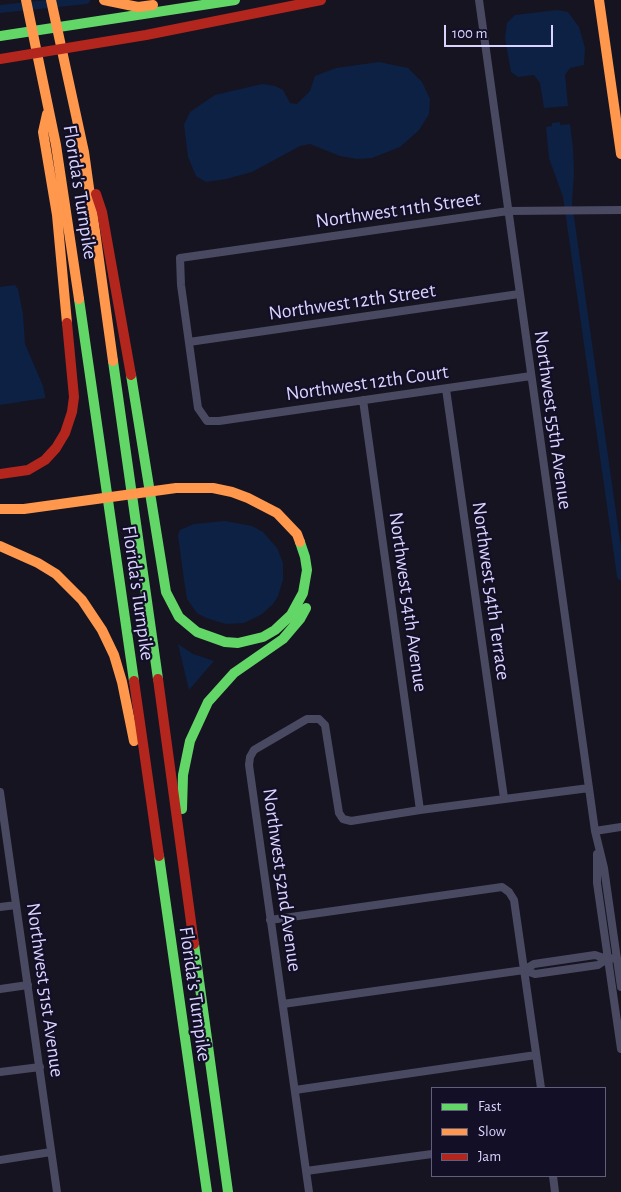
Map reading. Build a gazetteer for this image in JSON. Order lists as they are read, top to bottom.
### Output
{
  "streets": {
    "main road": ["Florida's Turnpike"],
    "street": [
      "Northwest 11th Street",
      "Northwest 12th Street",
      "Northwest 12th Court",
      "Northwest 55th Avenue",
      "Northwest 54th Terrace",
      "Northwest 54th Avenue",
      "Northwest 52nd Avenue",
      "Northwest 51st Avenue"
    ]
  },
  "crossings": [
    ["Northwest 11th Street", "Northwest 12th Street"],
    ["Northwest 11th Street", "Northwest 12th Court"],
    ["Northwest 11th Street", "Northwest 55th Avenue"],
    ["Northwest 12th Street", "Northwest 12th Court"],
    ["Northwest 12th Street", "Northwest 55th Avenue"],
    ["Northwest 12th Court", "Northwest 55th Avenue"],
    ["Northwest 12th Court", "Northwest 54th Terrace"],
    ["Northwest 12th Court", "Northwest 54th Avenue"],
    ["Northwest 54th Avenue", "Northwest 52nd Avenue"]
  ],
  "legend": ["Fast", "Slow", "Jam"],
  "scale_bar": "100 m"
}
